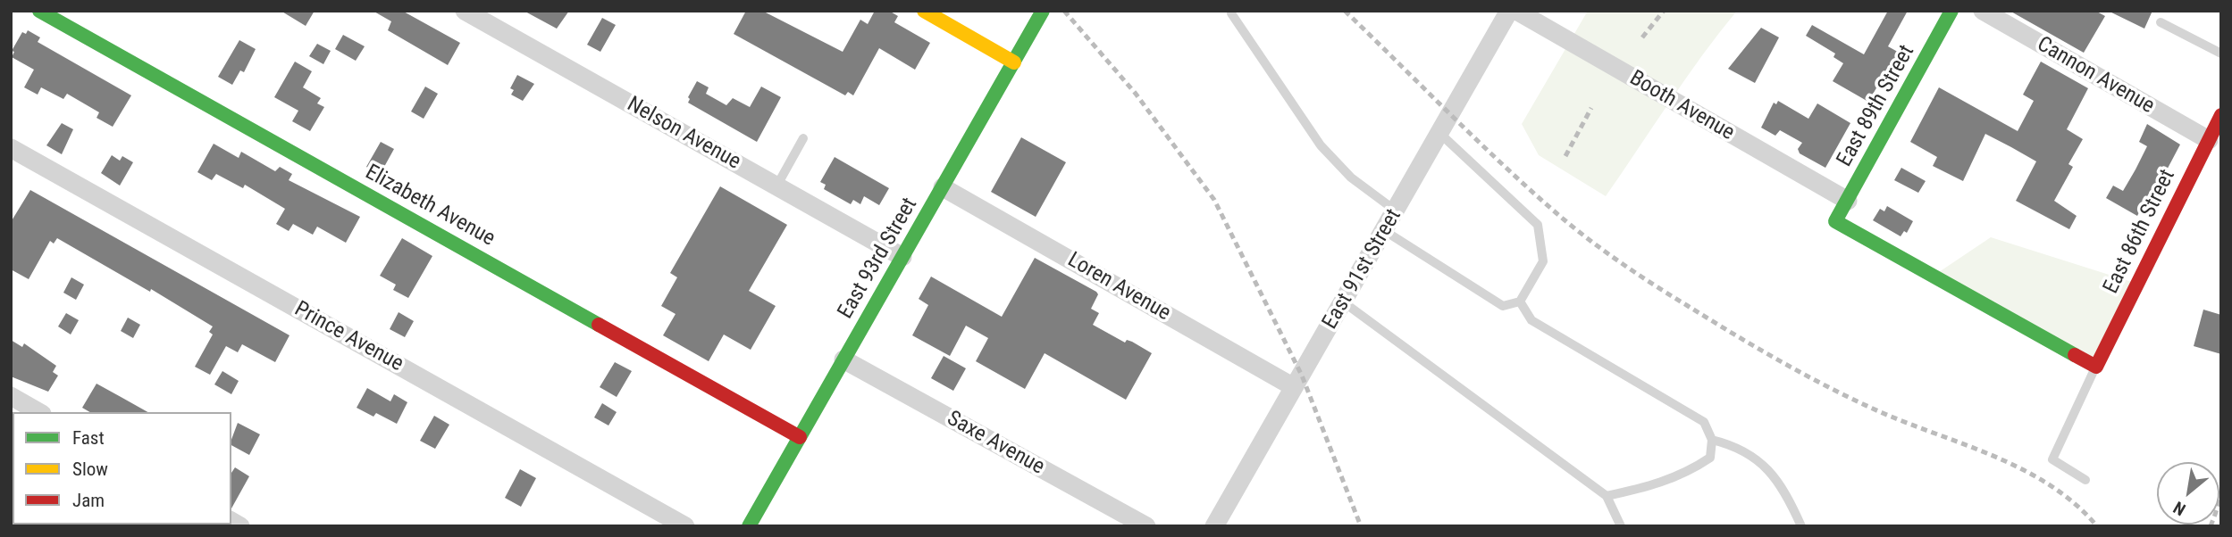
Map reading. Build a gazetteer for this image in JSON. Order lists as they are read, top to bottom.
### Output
{
  "streets": {
    "street": [
      "Cannon Avenue",
      "Booth Avenue",
      "East 89th Street",
      "Nelson Avenue",
      "Elizabeth Avenue",
      "East 86th Street",
      "East 93rd Street",
      "East 91st Street",
      "Loren Avenue",
      "Prince Avenue",
      "Saxe Avenue"
    ]
  },
  "crossings": [
    ["Cannon Avenue", "East 86th Street"],
    ["Booth Avenue", "East 89th Street"],
    ["East 89th Street", "East 86th Street"],
    ["Nelson Avenue", "East 93rd Street"],
    ["Elizabeth Avenue", "East 93rd Street"],
    ["East 93rd Street", "Loren Avenue"],
    ["East 93rd Street", "Saxe Avenue"],
    ["East 91st Street", "Loren Avenue"]
  ],
  "legend": ["Fast", "Slow", "Jam"],
  "north": "bottom left"
}
